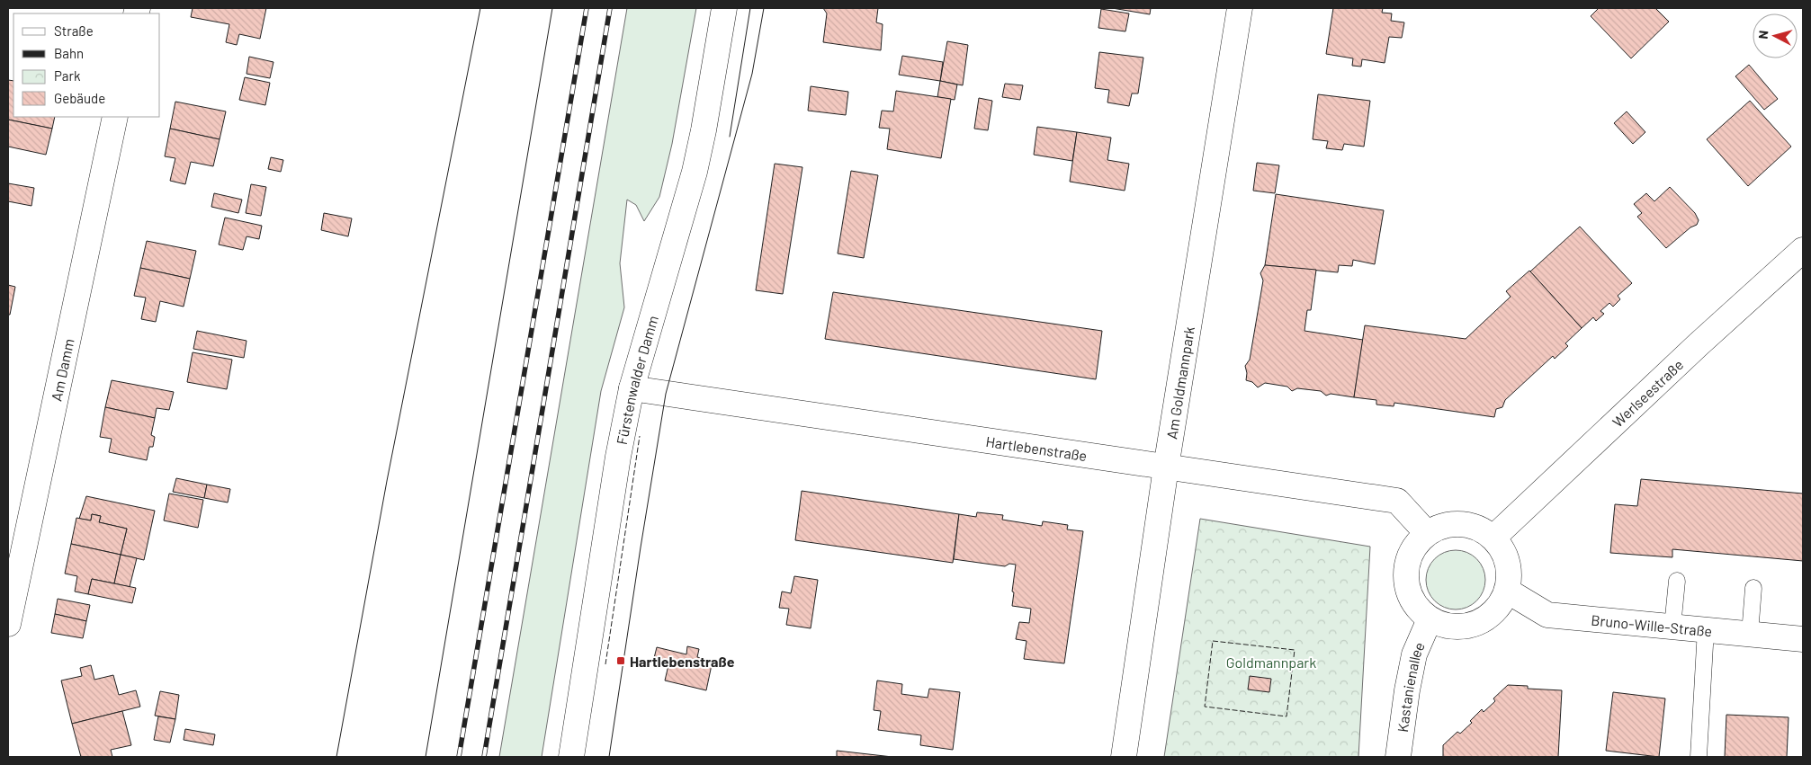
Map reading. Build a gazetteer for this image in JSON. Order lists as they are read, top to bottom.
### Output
{
  "streets": {
    "street": [
      "Am Damm",
      "Fürstenwalder Damm",
      "Am Goldmannpark",
      "Werlseestraße",
      "Hartlebenstraße",
      "Bruno-Wille-Straße",
      "Kastanienallee"
    ]
  },
  "crossings": [
    ["Fürstenwalder Damm", "Hartlebenstraße"],
    ["Am Goldmannpark", "Hartlebenstraße"],
    ["Werlseestraße", "Hartlebenstraße"],
    ["Werlseestraße", "Bruno-Wille-Straße"],
    ["Werlseestraße", "Kastanienallee"],
    ["Hartlebenstraße", "Bruno-Wille-Straße"],
    ["Hartlebenstraße", "Kastanienallee"],
    ["Bruno-Wille-Straße", "Kastanienallee"]
  ],
  "parks": ["Goldmannpark"],
  "places": {
    "transit": ["Hartlebenstraße"]
  },
  "legend": [
    "Straße",
    "Bahn",
    "Park",
    "Gebäude"
  ],
  "north": "left"
}
